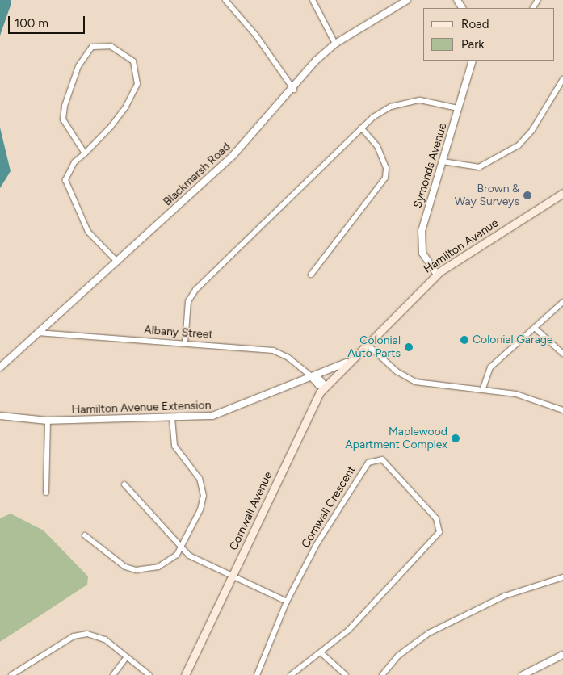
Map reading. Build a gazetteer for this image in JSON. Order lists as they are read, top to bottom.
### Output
{
  "streets": {
    "main road": ["Hamilton Avenue", "Cornwall Avenue"],
    "street": [
      "Symonds Avenue",
      "Blackmarsh Road",
      "Albany Street",
      "Hamilton Avenue Extension",
      "Cornwall Crescent"
    ]
  },
  "crossings": [
    ["Symonds Avenue", "Hamilton Avenue"],
    ["Blackmarsh Road", "Albany Street"],
    ["Hamilton Avenue", "Hamilton Avenue Extension"],
    ["Hamilton Avenue", "Cornwall Avenue"],
    ["Albany Street", "Hamilton Avenue Extension"],
    ["Albany Street", "Cornwall Avenue"],
    ["Hamilton Avenue Extension", "Cornwall Avenue"]
  ],
  "places": [
    "Brown & Way Surveys",
    "Colonial Garage",
    "Colonial Auto Parts",
    "Maplewood Apartment Complex"
  ],
  "legend": ["Road", "Park"],
  "scale_bar": "100 m"
}
